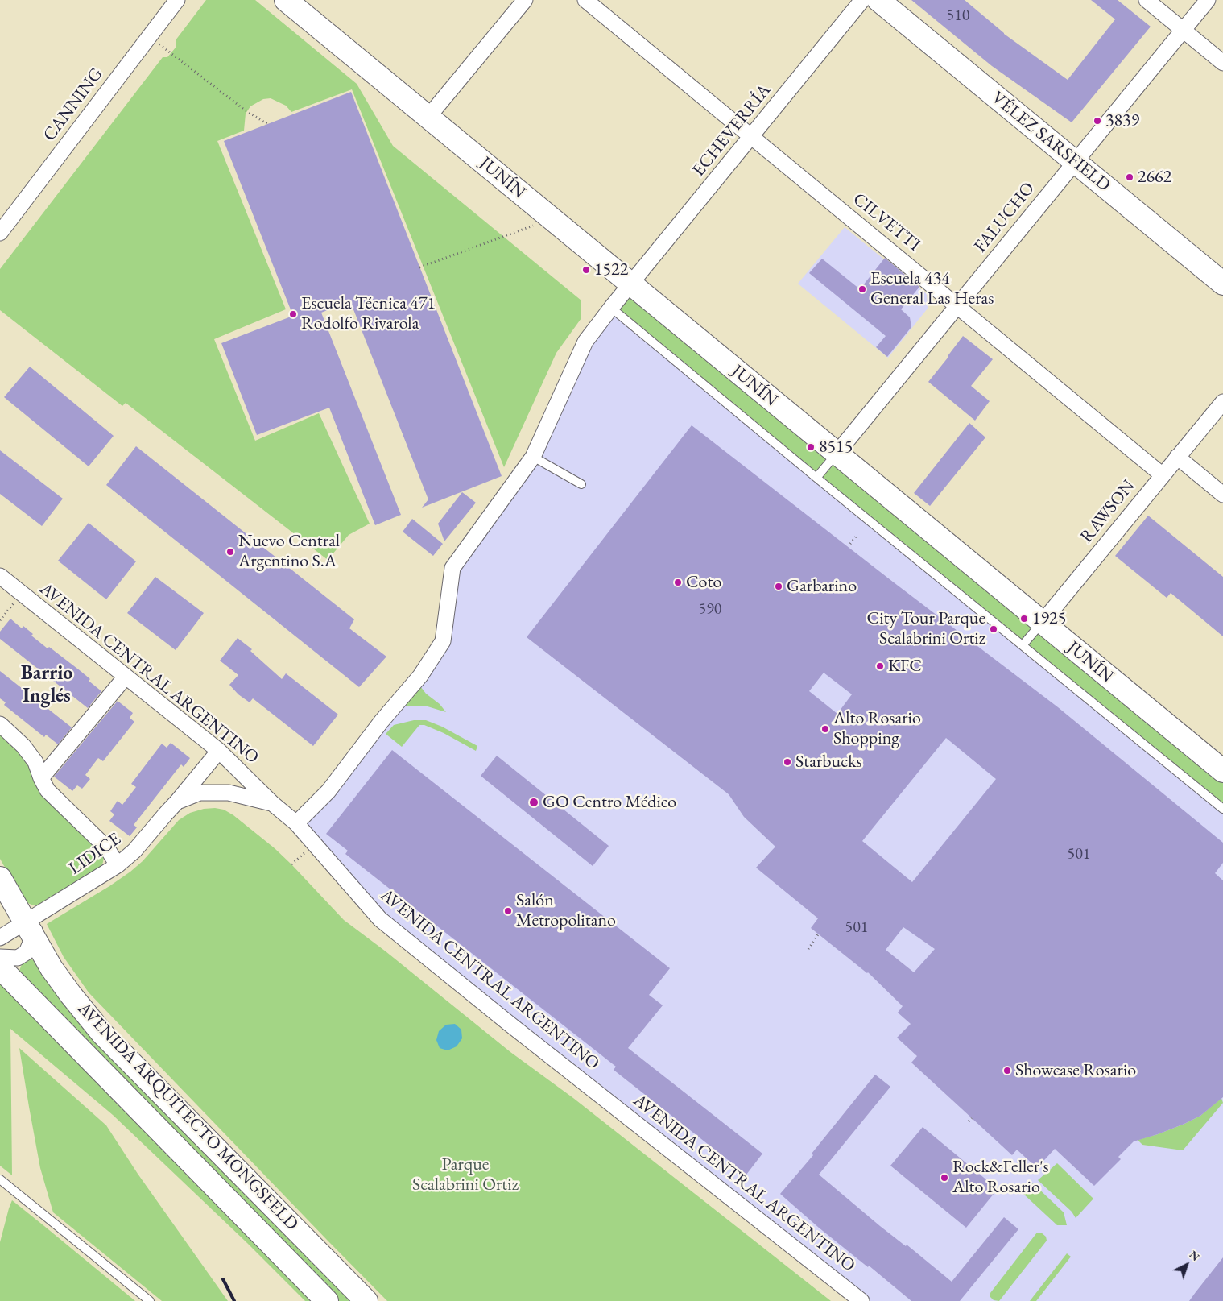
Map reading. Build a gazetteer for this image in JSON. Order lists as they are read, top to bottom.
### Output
{
  "streets": {
    "main road": ["VÉLEZ SARSFIELD", "JUNÍN", "AVENIDA ARQUITECTO MONGSFELD"],
    "street": [
      "CANNING",
      "ECHEVERRÍA",
      "FALUCHO",
      "CILVETTI",
      "RAWSON",
      "AVENIDA CENTRAL ARGENTINO",
      "LIDICE"
    ]
  },
  "crossings": [
    ["ECHEVERRÍA", "JUNÍN"],
    ["ECHEVERRÍA", "CILVETTI"],
    ["ECHEVERRÍA", "AVENIDA CENTRAL ARGENTINO"],
    ["VÉLEZ SARSFIELD", "FALUCHO"],
    ["JUNÍN", "FALUCHO"],
    ["JUNÍN", "RAWSON"],
    ["FALUCHO", "CILVETTI"],
    ["CILVETTI", "RAWSON"],
    ["AVENIDA CENTRAL ARGENTINO", "LIDICE"],
    ["LIDICE", "AVENIDA ARQUITECTO MONGSFELD"]
  ],
  "districts": ["Barrio Inglés"],
  "parks": ["Parque Scalabrini Ortiz"],
  "places": [
    "3839",
    "2662",
    "1522",
    "Escuela 434 General Las Heras",
    "Escuela Técnica 471 Rodolfo Rivarola",
    "8515",
    "Nuevo Central Argentino S.A",
    "Coto",
    "Garbarino",
    "1925",
    "City Tour Parque Scalabrini Ortiz",
    "KFC",
    "Alto Rosario Shopping",
    "Starbucks",
    "GO Centro Médico",
    "Salón Metropolitano",
    "Showcase Rosario",
    "Rock&Feller's Alto Rosario"
  ],
  "house_numbers": [
    "510",
    "590",
    "501",
    "501"
  ],
  "north": "top right"
}
